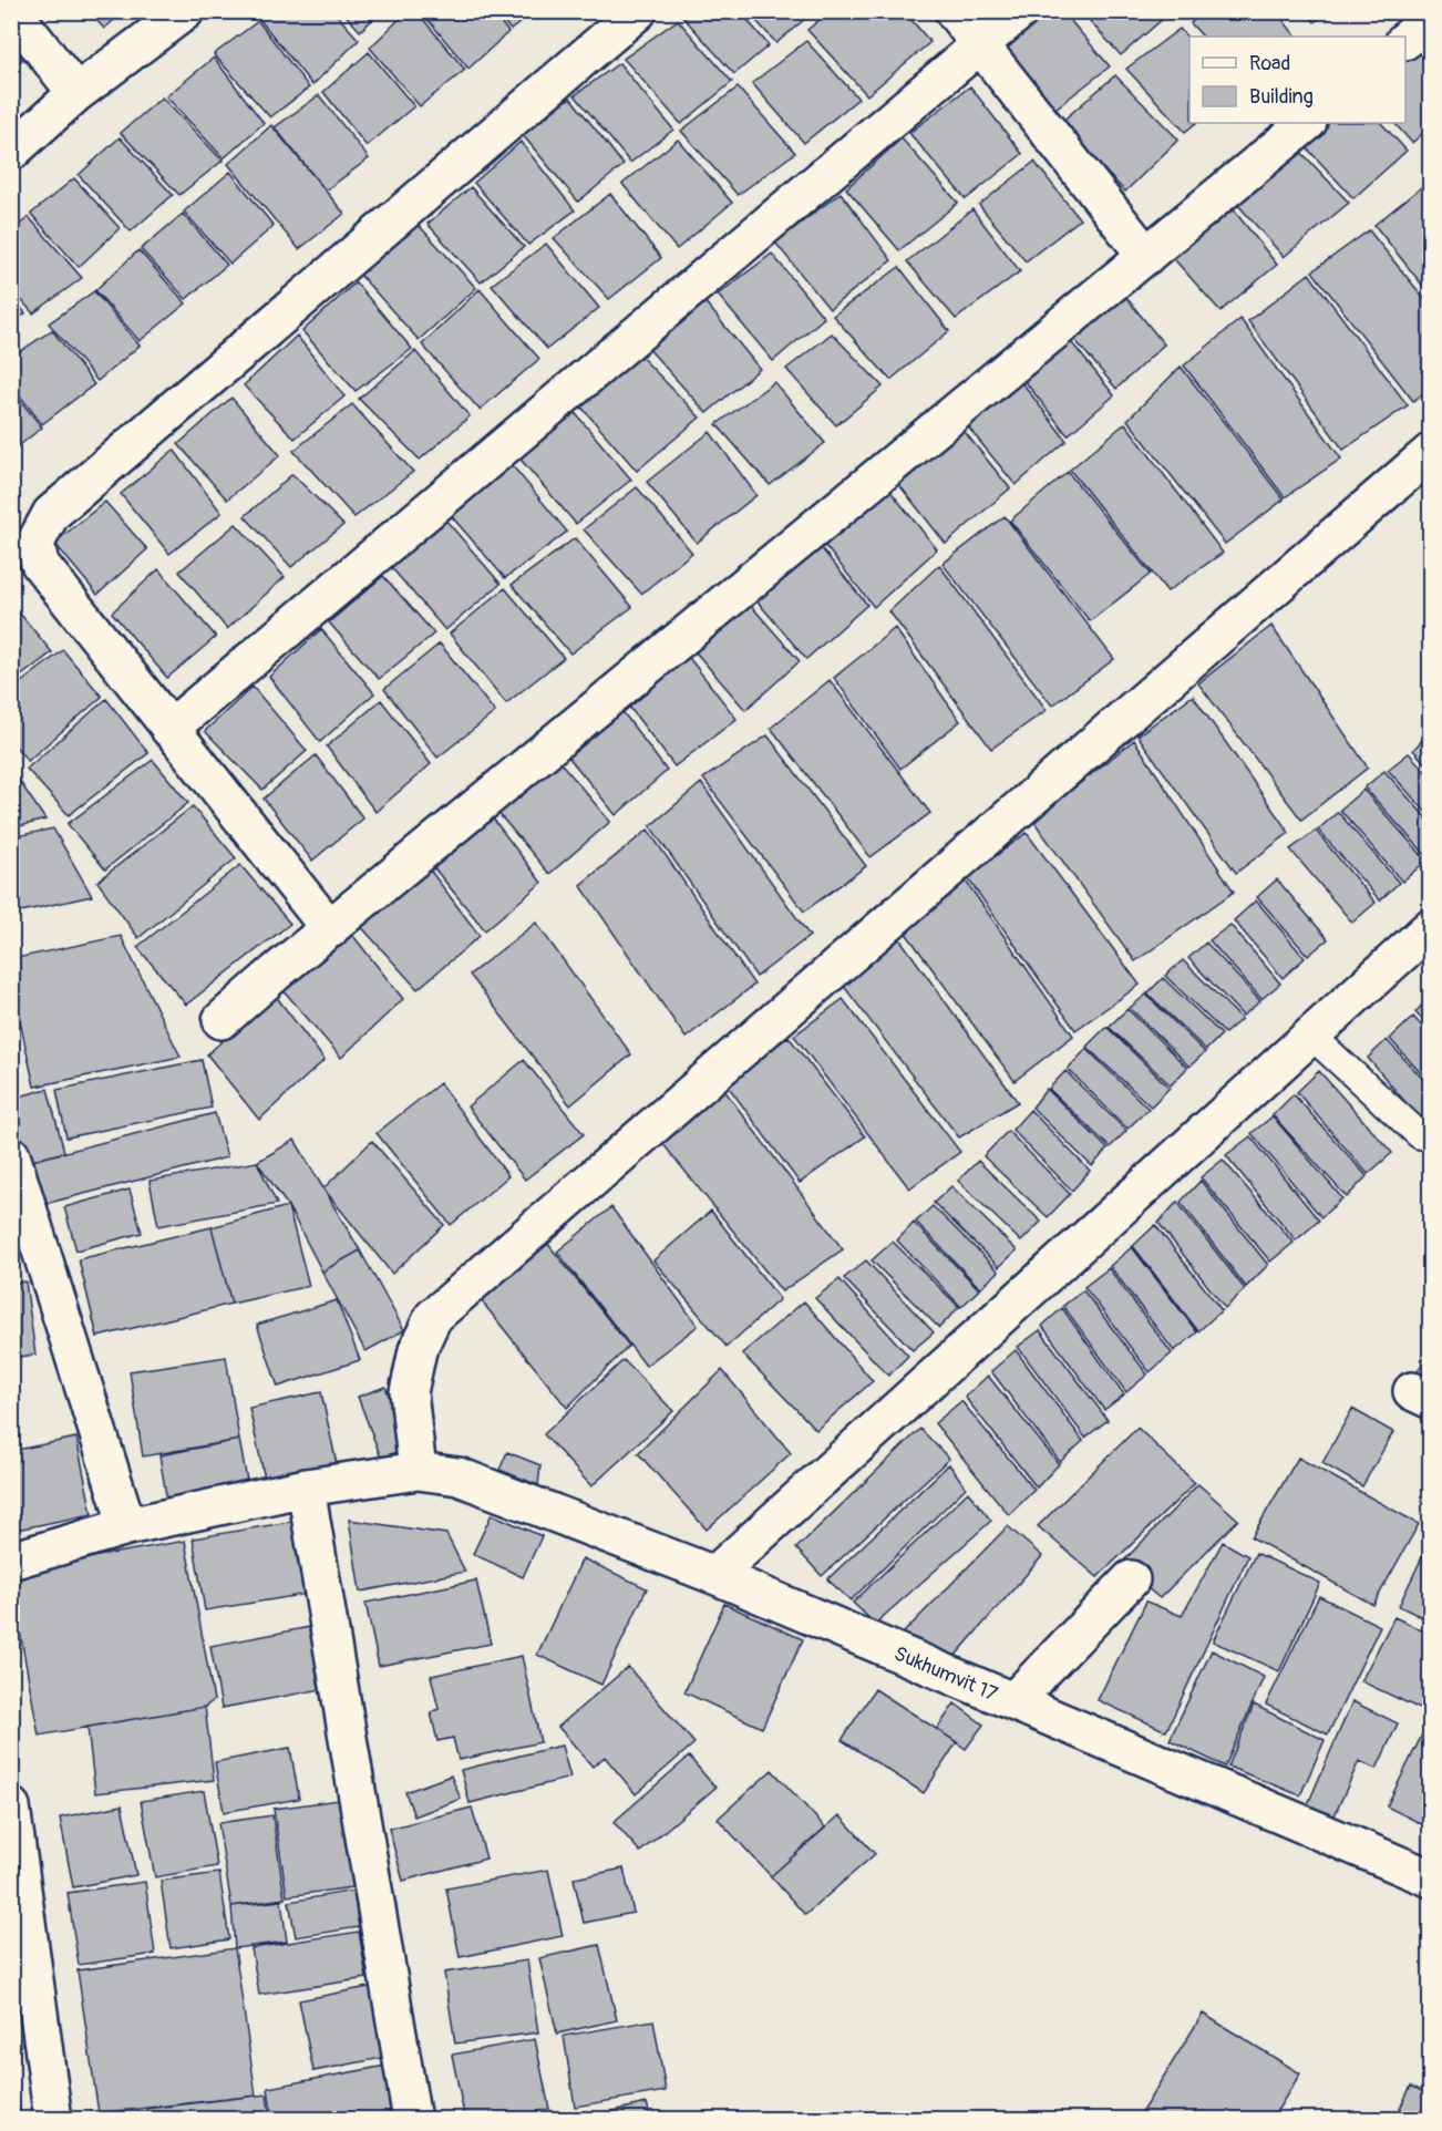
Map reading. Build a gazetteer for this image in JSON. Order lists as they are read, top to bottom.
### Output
{
  "streets": {
    "street": ["Sukhumvit 17"]
  },
  "legend": ["Road", "Building"]
}
